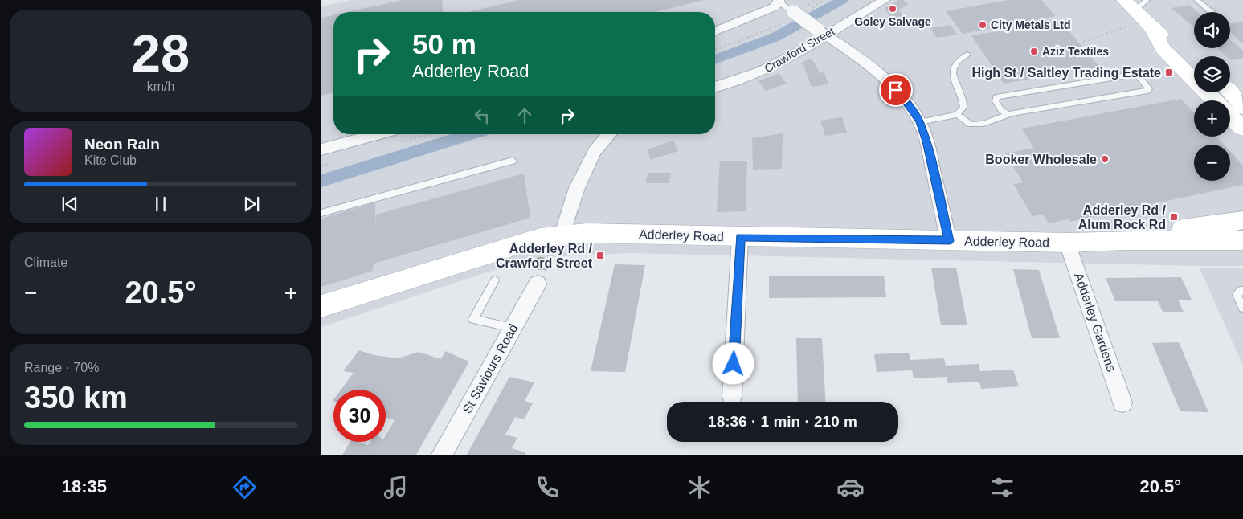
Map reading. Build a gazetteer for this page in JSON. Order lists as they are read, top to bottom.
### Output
{
  "streets": {
    "main road": ["Adderley Road"],
    "street": ["Crawford Street", "Adderley Gardens", "St Saviours Road"]
  },
  "crossings": [
    ["Adderley Road", "Adderley Gardens"]
  ],
  "places": {
    "other": [
      "Goley Salvage",
      "City Metals Ltd",
      "Aziz Textiles",
      "Booker Wholesale"
    ],
    "transit": ["High St / Saltley Trading Estate", "Adderley Rd / Alum Rock Rd", "Adderley Rd / Crawford Street"]
  },
  "page": {
    "tile": [
      ["28", "km/h"],
      "Climate",
      ["Range · 70%", "350 km"]
    ],
    "map_buttons": ["+", "−"],
    "turn": ["50 m", "Adderley Road"],
    "song": ["Neon Rain", "Kite Club"],
    "heat": ["−", "20.5°", "+"],
    "limit": "30",
    "trip": "18:36 · 1 min · 210 m",
    "tabs": ["18:35", "20.5°"]
  }
}
